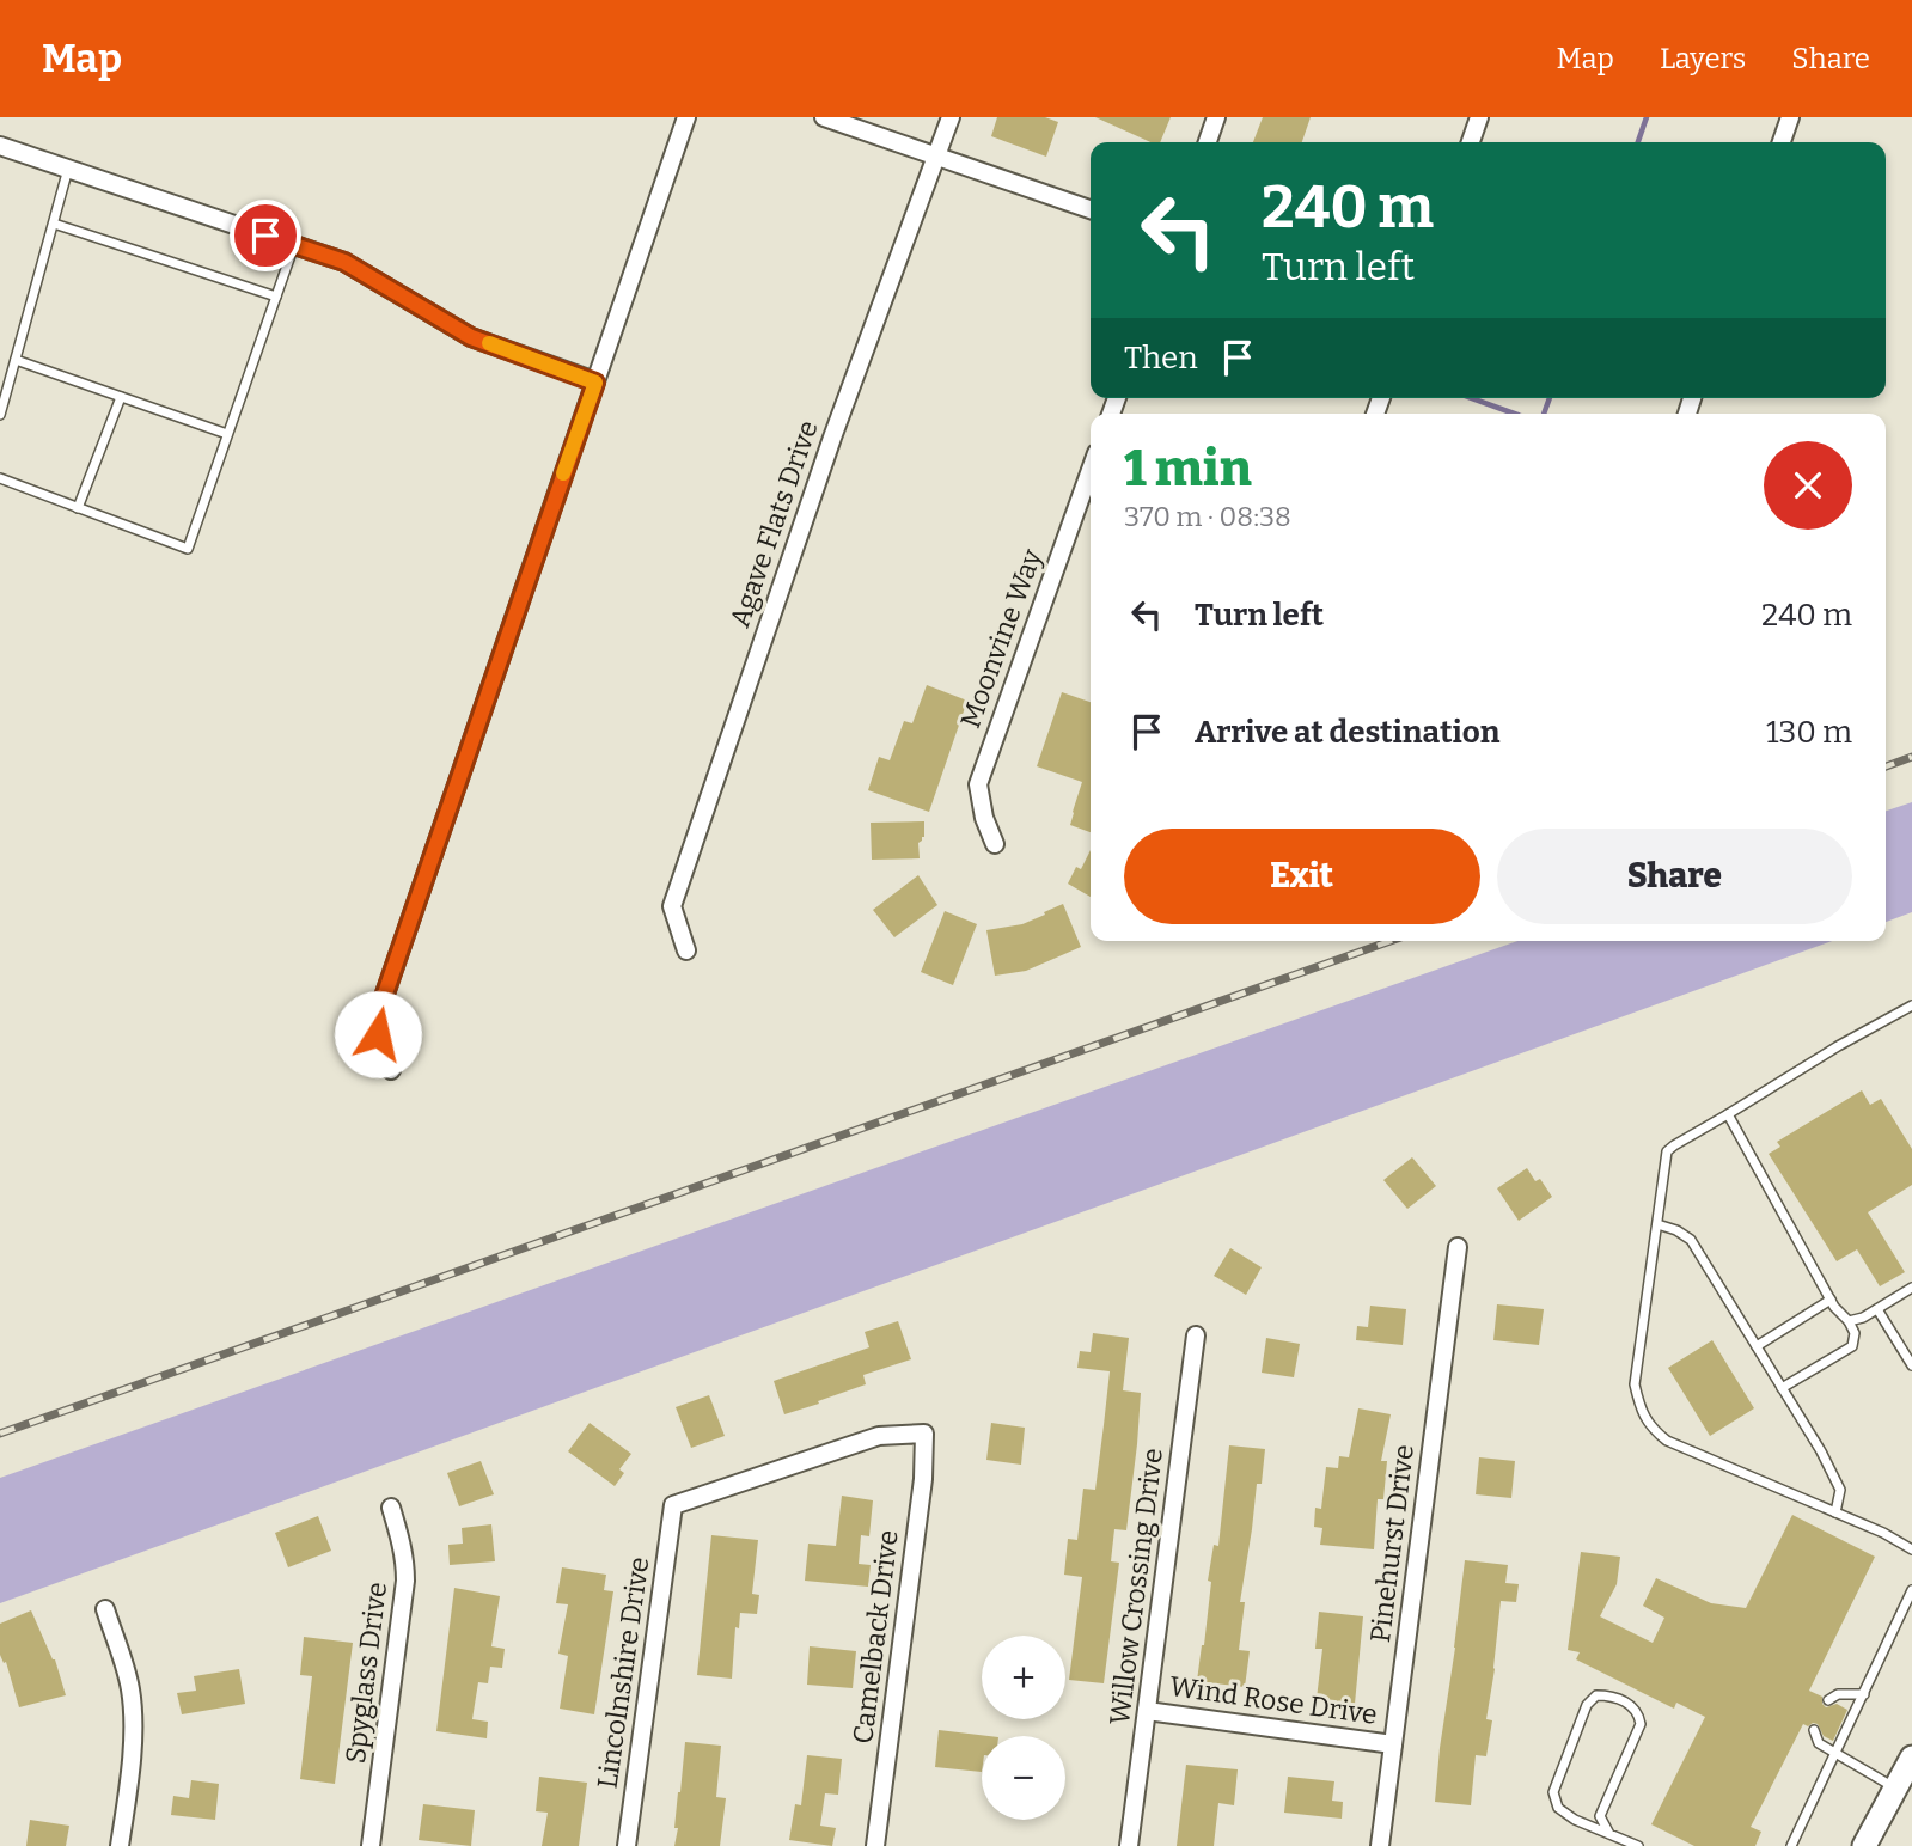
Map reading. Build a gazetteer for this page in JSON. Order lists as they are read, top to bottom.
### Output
{
  "streets": {
    "street": [
      "Agave Flats Drive",
      "Moonvine Way",
      "Pinehurst Drive",
      "Willow Crossing Drive",
      "Camelback Drive",
      "Spyglass Drive",
      "Lincolnshire Drive",
      "Wind Rose Drive"
    ]
  },
  "crossings": [
    ["Pinehurst Drive", "Wind Rose Drive"],
    ["Willow Crossing Drive", "Wind Rose Drive"],
    ["Camelback Drive", "Lincolnshire Drive"]
  ],
  "page": {
    "header": "Map",
    "nav": ["Map", "Layers", "Share"],
    "turn": ["240 m", "Turn left"],
    "then": "Then",
    "heading": ["1 min", "370 m · 08:38"],
    "list": [
      {
        "name": "Turn left",
        "value": "240 m"
      },
      {
        "name": "Arrive at destination",
        "value": "130 m"
      }
    ],
    "buttons": ["Exit", "Share"],
    "map_buttons": ["+", "−"]
  }
}
